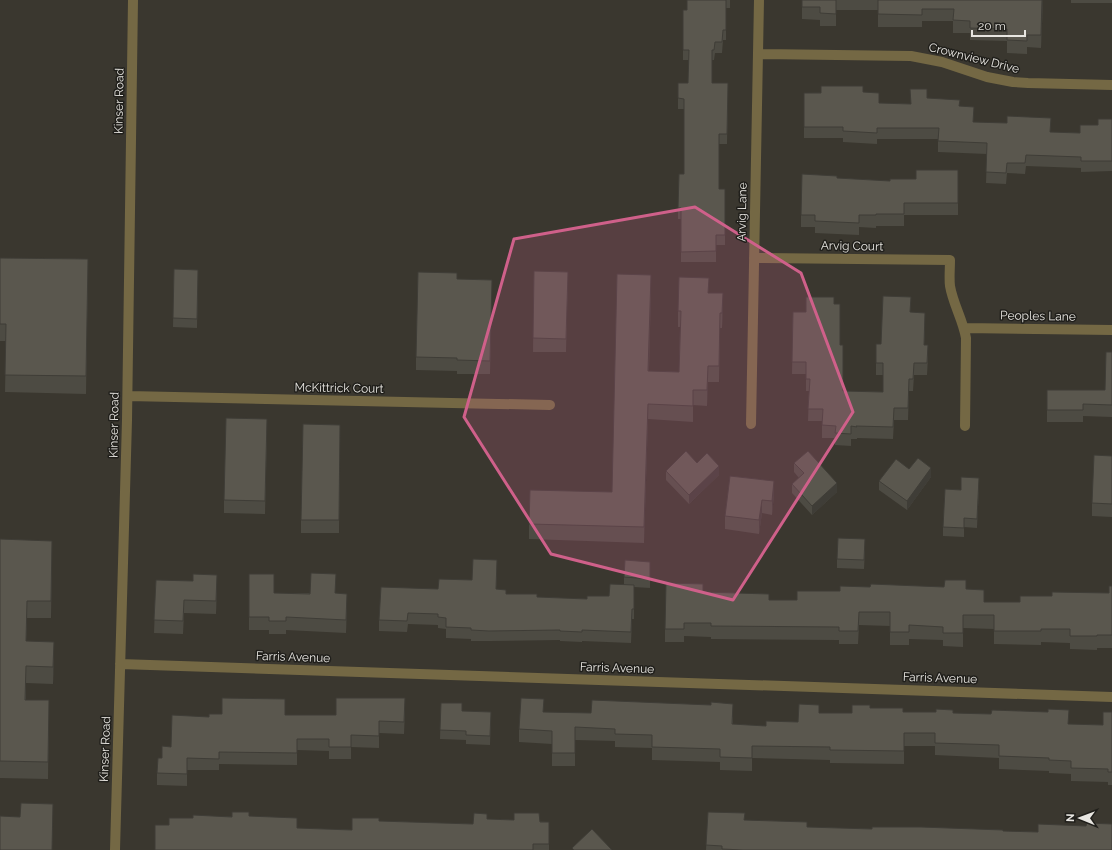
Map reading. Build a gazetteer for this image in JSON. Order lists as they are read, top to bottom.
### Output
{
  "streets": {
    "street": [
      "Crownview Drive",
      "Kinser Road",
      "Arvig Lane",
      "Arvig Court",
      "Peoples Lane",
      "McKittrick Court",
      "Farris Avenue"
    ]
  },
  "crossings": [
    ["Crownview Drive", "Arvig Lane"],
    ["Kinser Road", "McKittrick Court"],
    ["Kinser Road", "Farris Avenue"],
    ["Arvig Lane", "Arvig Court"],
    ["Arvig Court", "Peoples Lane"]
  ],
  "scale_bar": "20 m",
  "north": "left"
}
